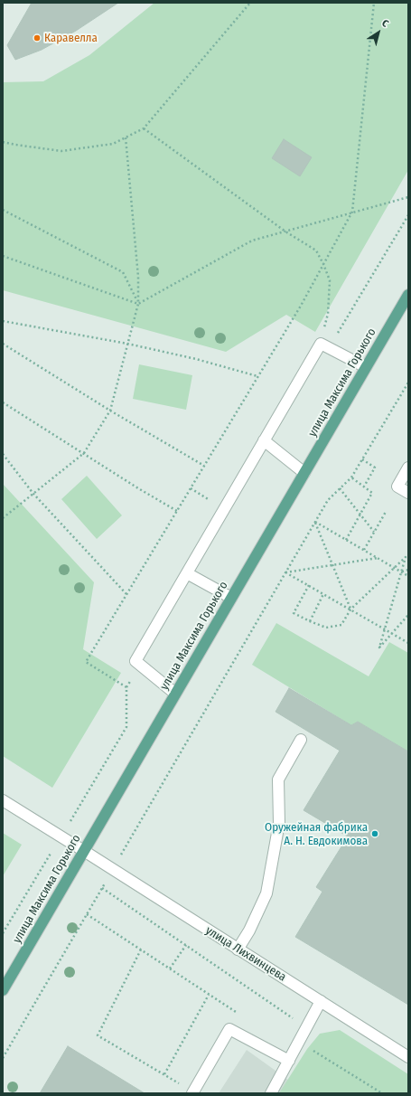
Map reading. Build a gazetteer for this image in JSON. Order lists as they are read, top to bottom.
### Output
{
  "streets": {
    "main road": ["улица Максима Горького"],
    "street": ["улица Лихвинцева"]
  },
  "crossings": [
    ["улица Максима Горького", "улица Лихвинцева"]
  ],
  "places": ["Каравелла", "Оружейная фабрика А. Н. Евдокимова"],
  "north": "top right"
}
